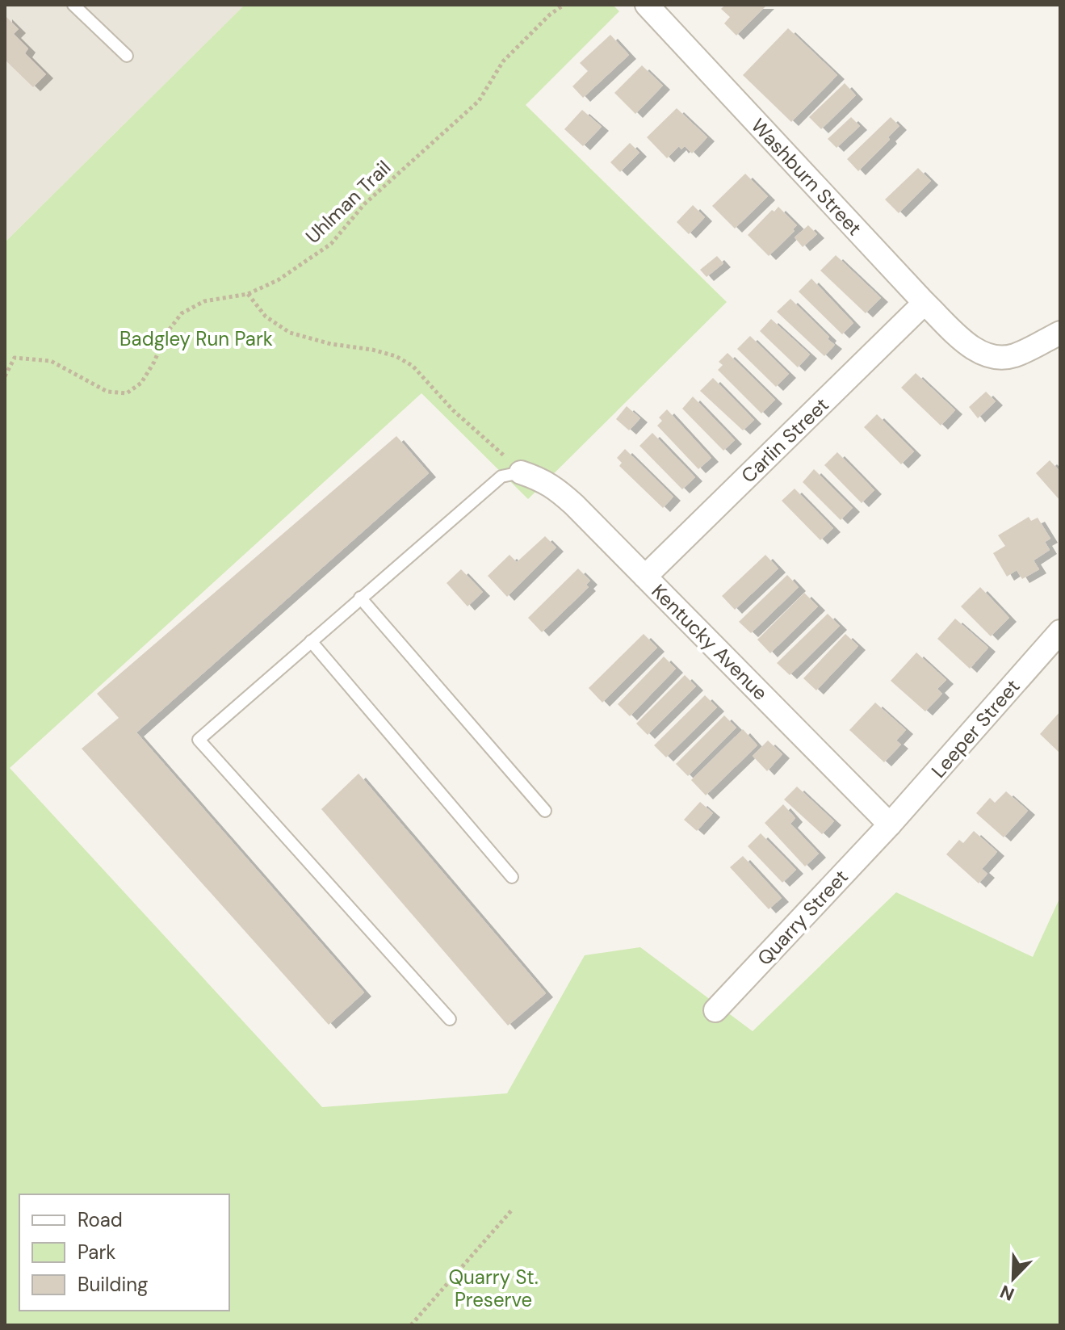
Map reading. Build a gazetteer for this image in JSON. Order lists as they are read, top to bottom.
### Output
{
  "streets": {
    "street": [
      "Washburn Street",
      "Carlin Street",
      "Kentucky Avenue",
      "Leeper Street",
      "Quarry Street"
    ],
    "path": ["Uhlman Trail"]
  },
  "crossings": [
    ["Washburn Street", "Carlin Street"],
    ["Carlin Street", "Kentucky Avenue"],
    ["Kentucky Avenue", "Leeper Street"],
    ["Kentucky Avenue", "Quarry Street"],
    ["Leeper Street", "Quarry Street"]
  ],
  "parks": ["Badgley Run Park", "Quarry St. Preserve"],
  "legend": ["Road", "Park", "Building"],
  "north": "bottom left"
}
